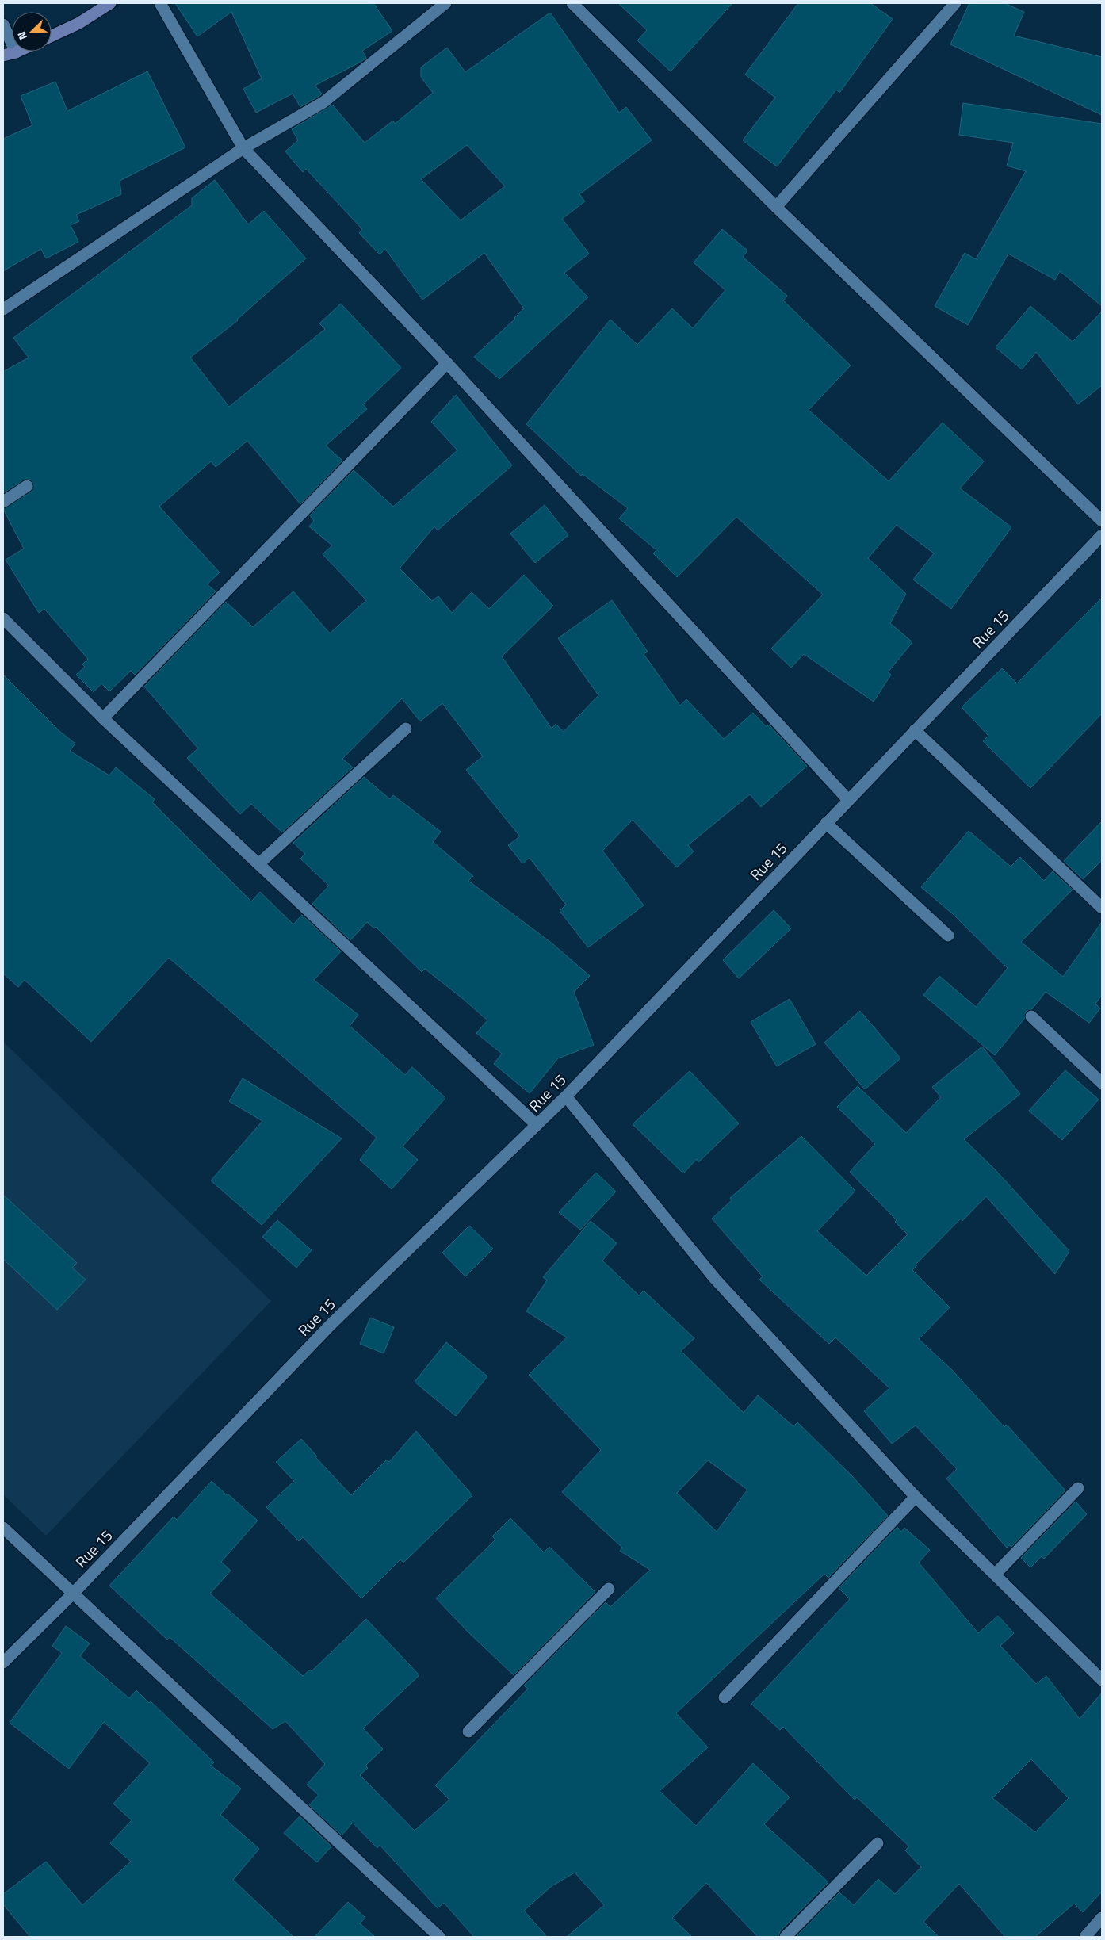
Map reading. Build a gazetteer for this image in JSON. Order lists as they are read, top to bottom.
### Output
{
  "streets": {
    "street": ["Rue 15"]
  },
  "north": "bottom left"
}
